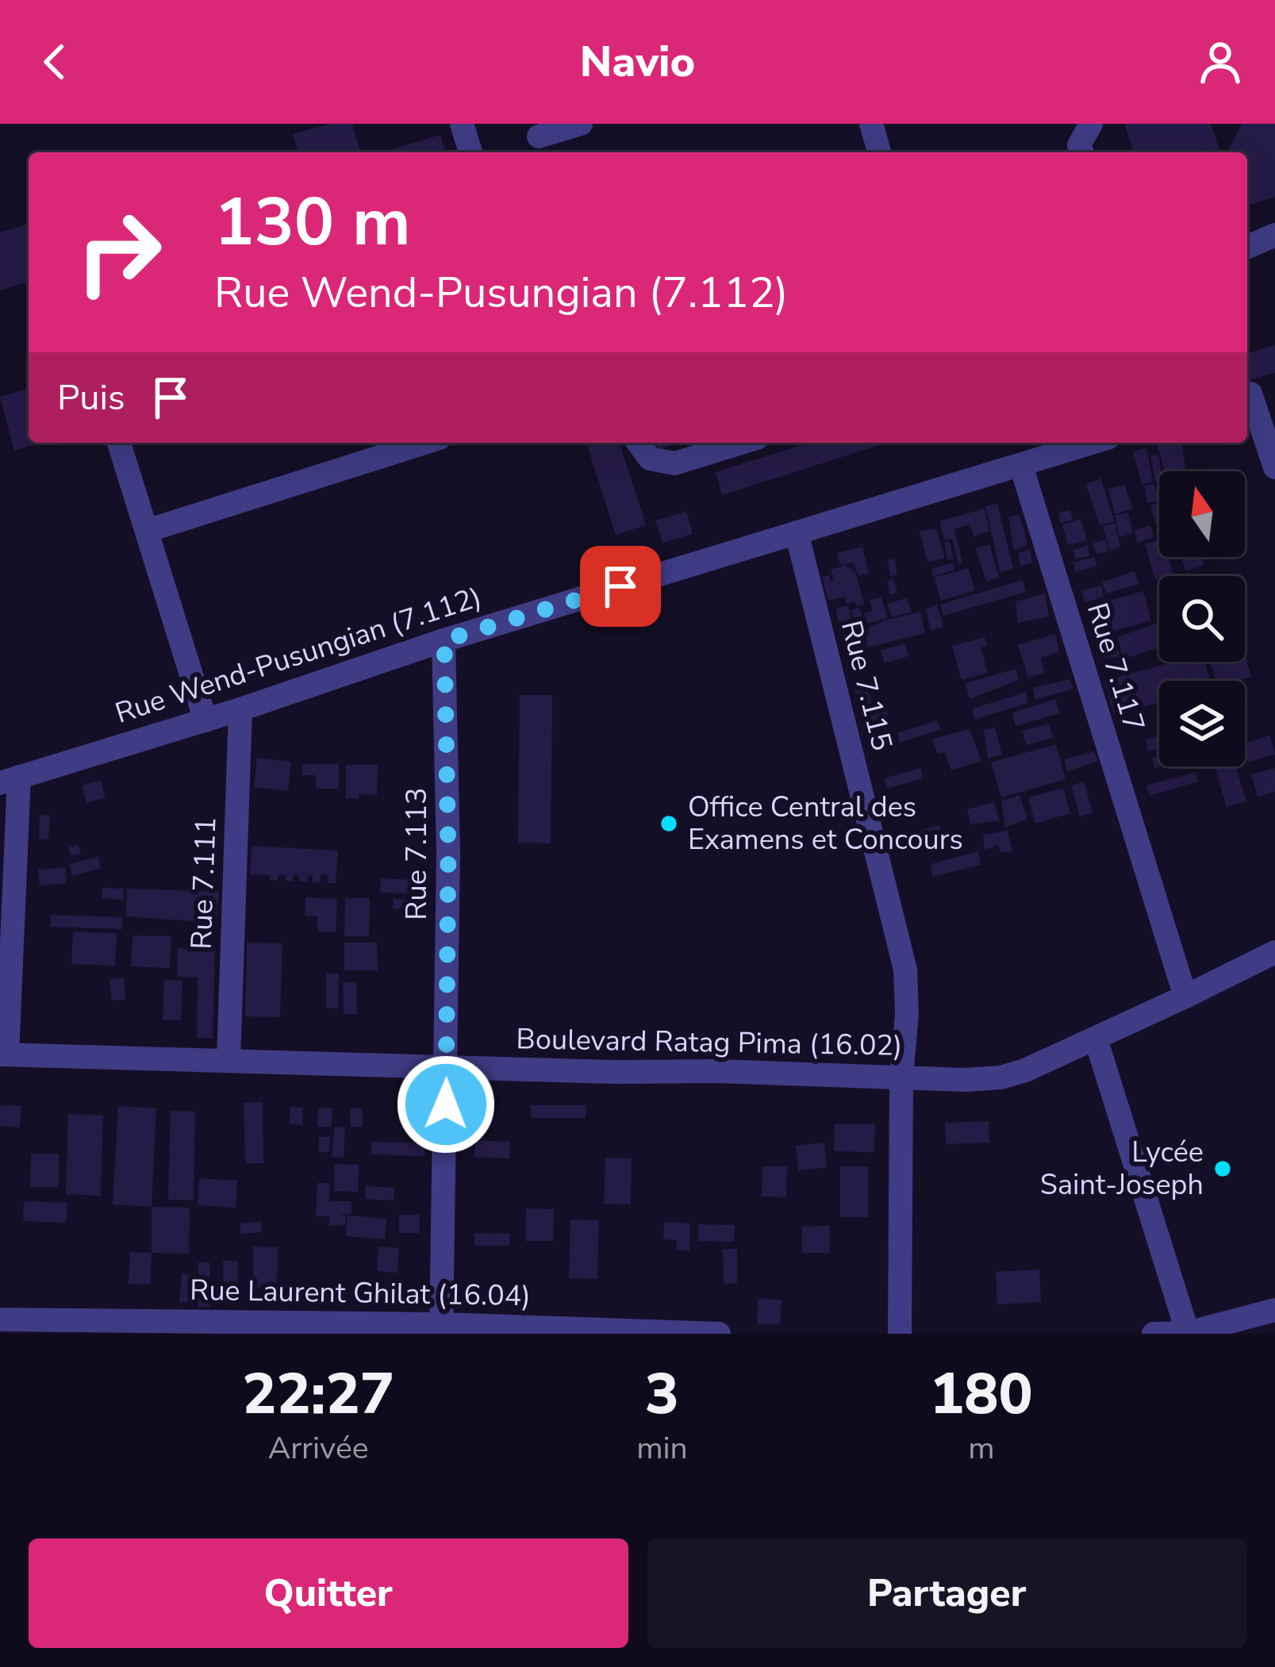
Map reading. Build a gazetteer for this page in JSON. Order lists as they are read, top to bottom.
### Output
{
  "streets": {
    "street": [
      "Rue Wend-Pusungian (7.112)",
      "Rue 7.117",
      "Rue 7.115",
      "Rue 7.113",
      "Rue 7.111",
      "Boulevard Ratag Pima (16.02)",
      "Rue Laurent Ghilat (16.04)"
    ]
  },
  "crossings": [
    ["Rue Wend-Pusungian (7.112)", "Rue 7.117"],
    ["Rue Wend-Pusungian (7.112)", "Rue 7.115"],
    ["Rue Wend-Pusungian (7.112)", "Rue 7.113"],
    ["Rue Wend-Pusungian (7.112)", "Rue 7.111"],
    ["Rue 7.117", "Boulevard Ratag Pima (16.02)"],
    ["Rue 7.115", "Boulevard Ratag Pima (16.02)"],
    ["Rue 7.113", "Boulevard Ratag Pima (16.02)"],
    ["Rue 7.113", "Rue Laurent Ghilat (16.04)"],
    ["Rue 7.111", "Boulevard Ratag Pima (16.02)"]
  ],
  "places": ["Office Central des Examens et Concours", "Lycée Saint-Joseph"],
  "north": "top",
  "page": {
    "header": "Navio",
    "turn": ["130 m", "Rue Wend-Pusungian (7.112)"],
    "then": "Puis",
    "eta": [
      "22:27",
      "Arrivée",
      "3",
      "min",
      "180",
      "m"
    ],
    "buttons": ["Quitter", "Partager"]
  }
}
